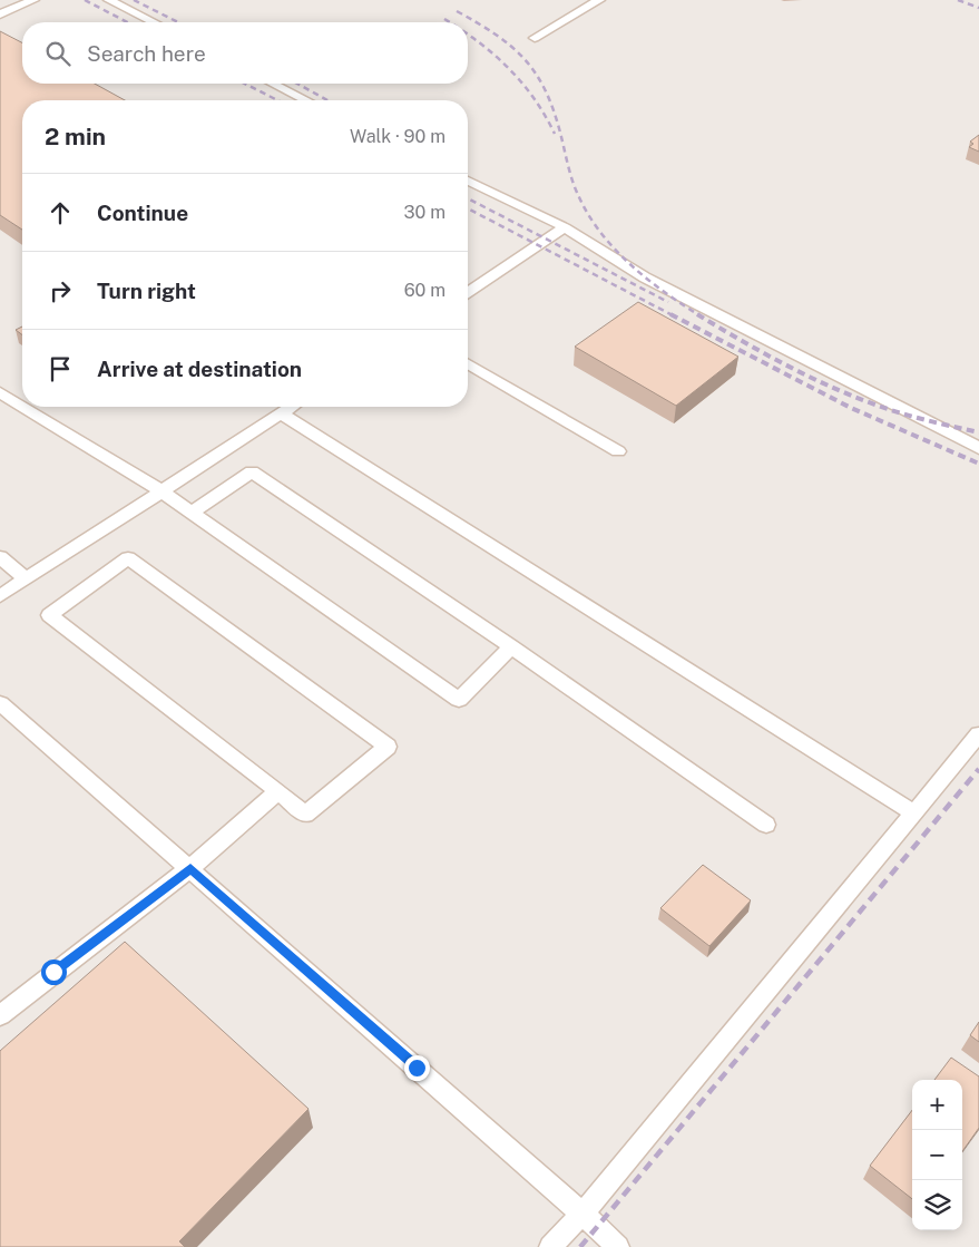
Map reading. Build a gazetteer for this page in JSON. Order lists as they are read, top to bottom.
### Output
{
  "page": {
    "search": "Search here",
    "heading": ["2 min", "Walk · 90 m"],
    "list": [
      ["Continue", "30 m"],
      ["Turn right", "60 m"],
      "Arrive at destination"
    ],
    "map_buttons": ["+", "−"]
  }
}
